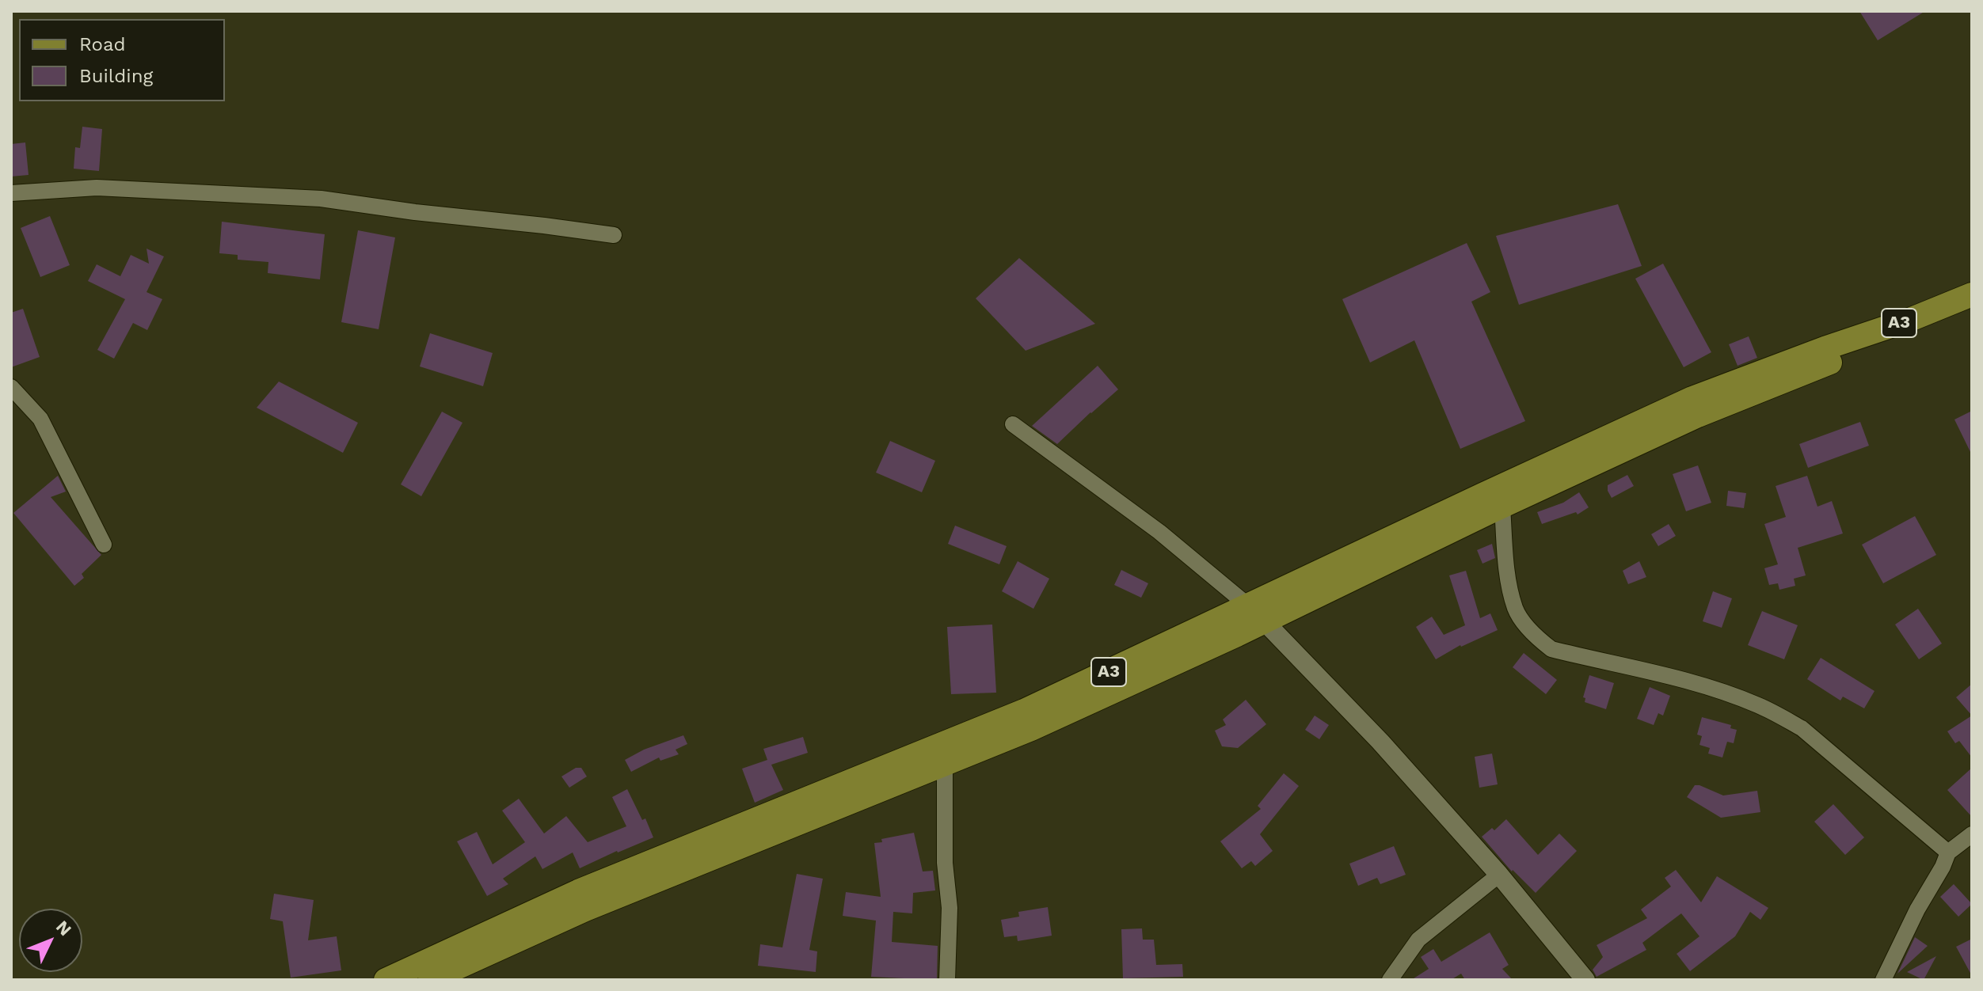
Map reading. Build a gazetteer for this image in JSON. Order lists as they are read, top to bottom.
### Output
{
  "streets": {
    "main road": ["A3"]
  },
  "legend": ["Road", "Building"],
  "north": "top right"
}
